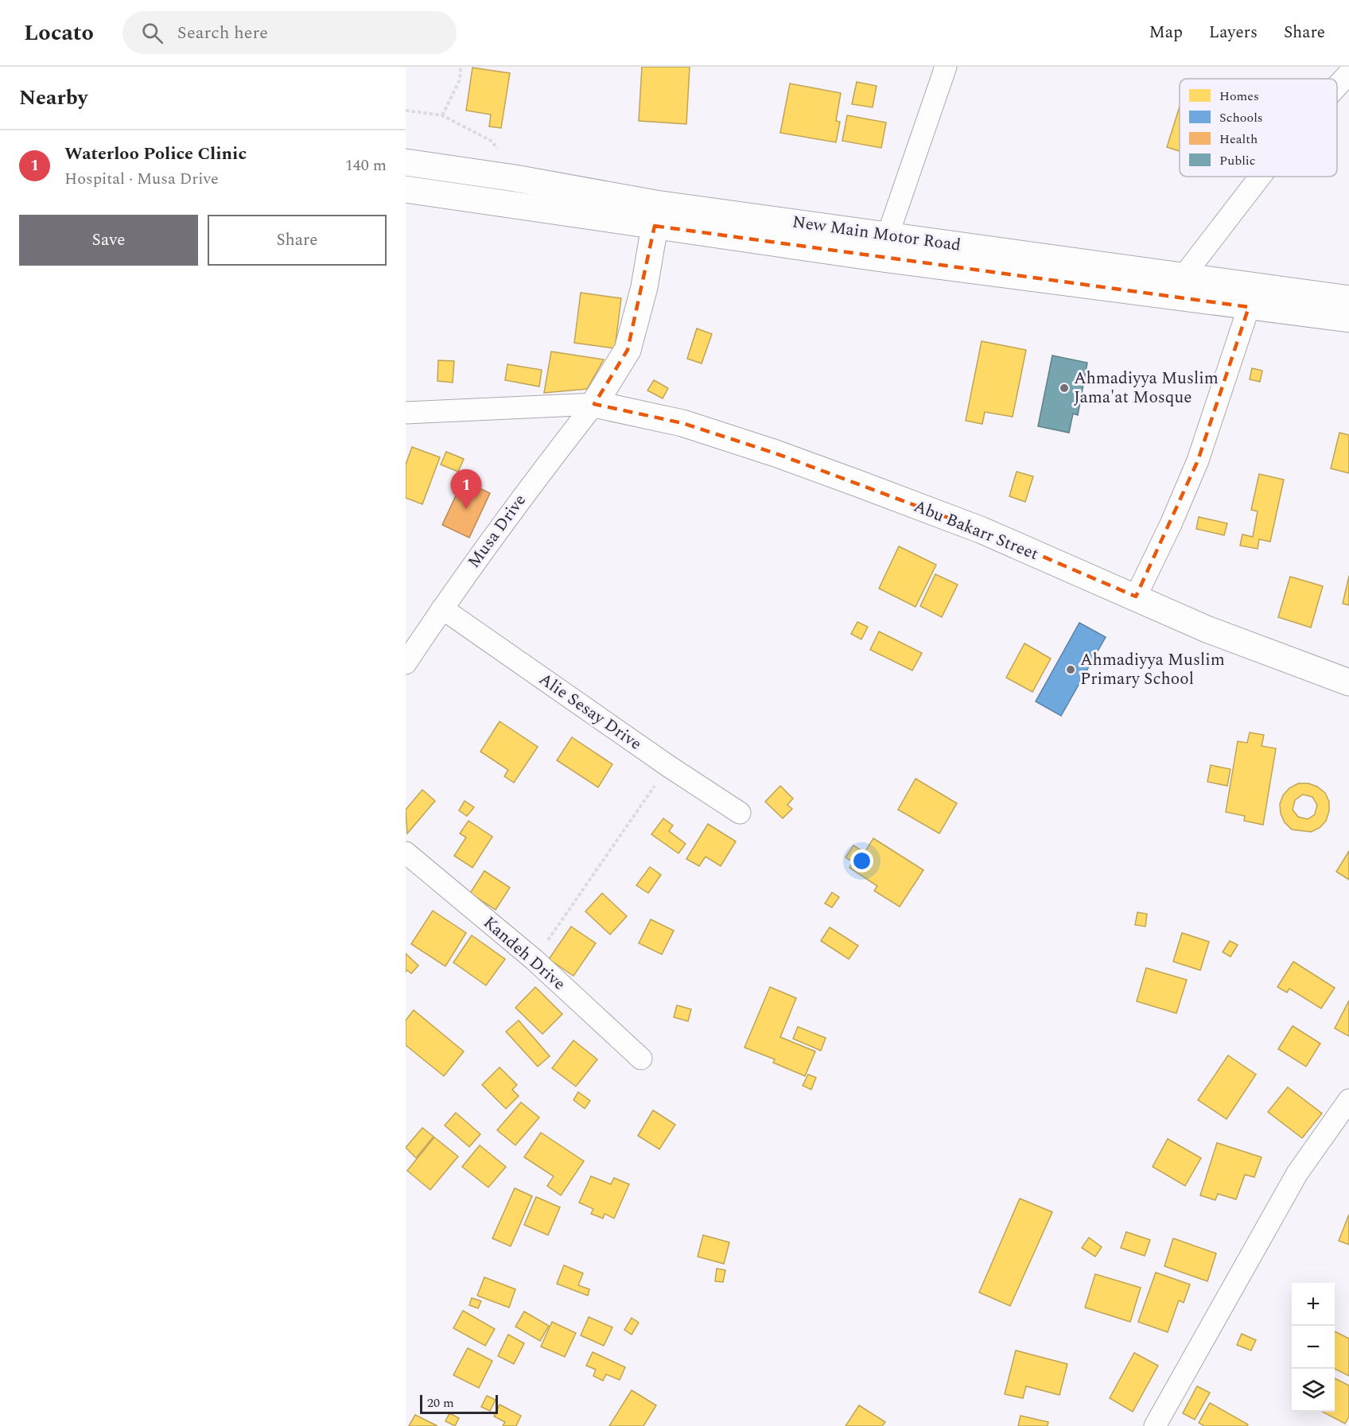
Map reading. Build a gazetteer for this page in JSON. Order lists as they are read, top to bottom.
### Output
{
  "streets": {
    "main road": ["New Main Motor Road", "Abu Bakarr Street"],
    "street": ["Musa Drive", "Alie Sesay Drive", "Kandeh Drive"]
  },
  "crossings": [
    ["Abu Bakarr Street", "Musa Drive"],
    ["Musa Drive", "Alie Sesay Drive"]
  ],
  "places": ["Ahmadiyya Muslim Jama'at Mosque", "Ahmadiyya Muslim Primary School"],
  "legend": [
    "Homes",
    "Schools",
    "Health",
    "Public"
  ],
  "scale_bar": "20 m",
  "page": {
    "header": "Locato",
    "search": "Search here",
    "nav": ["Map", "Layers", "Share"],
    "heading": "Nearby",
    "list": [
      {
        "mark": "1",
        "name": "Waterloo Police Clinic",
        "note": "Hospital · Musa Drive",
        "value": "140 m"
      }
    ],
    "buttons": ["Save", "Share"],
    "pins": "1",
    "map_buttons": ["+", "−"],
    "scale": "20 m"
  }
}
